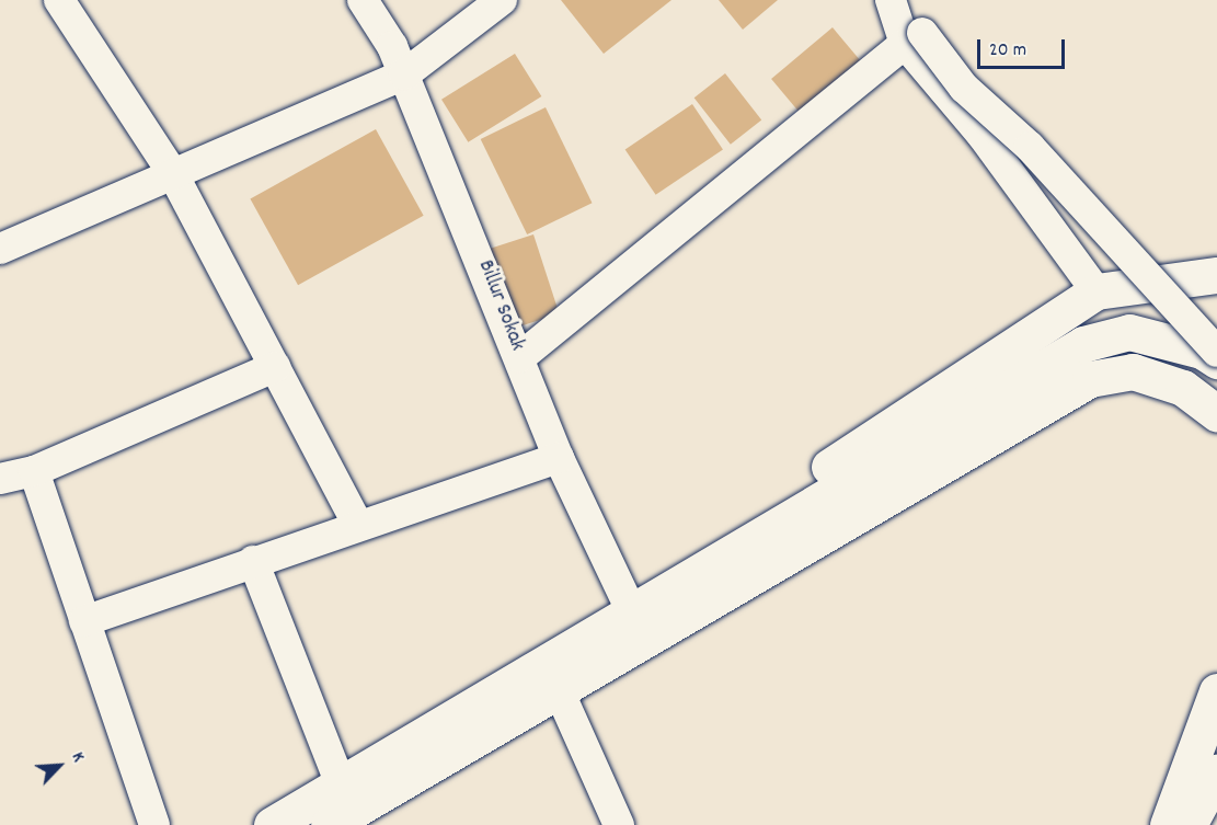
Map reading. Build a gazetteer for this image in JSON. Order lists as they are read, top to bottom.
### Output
{
  "streets": {
    "street": ["Billur Sokak"]
  },
  "scale_bar": "20 m",
  "north": "top right"
}
